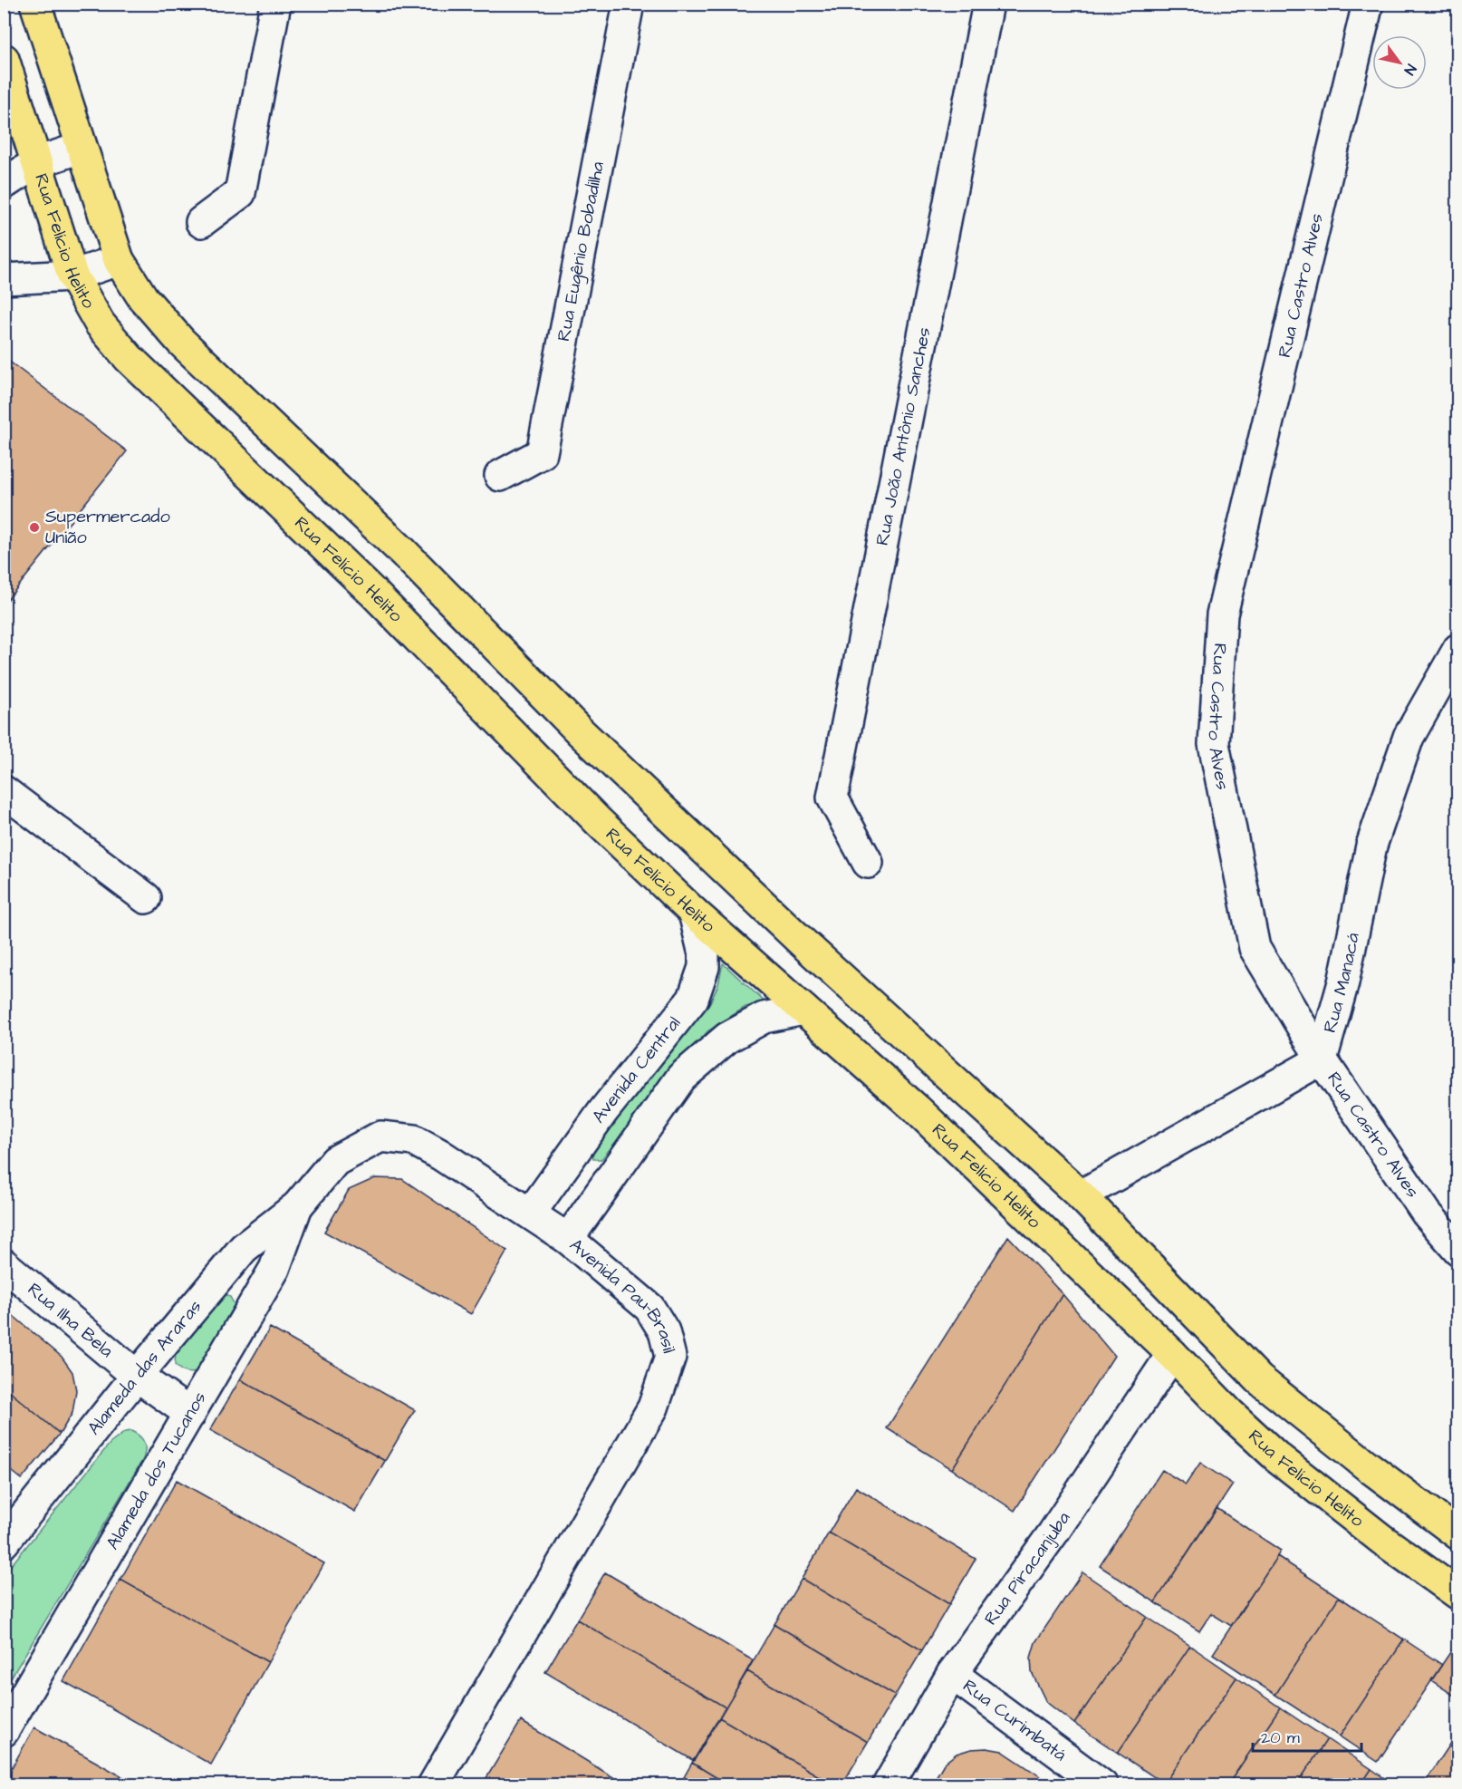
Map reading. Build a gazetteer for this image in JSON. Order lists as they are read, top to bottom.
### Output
{
  "streets": {
    "main road": ["Rua Felício Helito"],
    "street": [
      "Rua Eugênio Bobadilha",
      "Rua Castro Alves",
      "Rua João Antônio Sanches",
      "Rua Manacá",
      "Avenida Central",
      "Avenida Pau-Brasil",
      "Rua Ilha Bela",
      "Alameda das Araras",
      "Alameda dos Tucanos",
      "Rua Piracanjuba",
      "Rua Curimbatá"
    ]
  },
  "crossings": [
    ["Rua Felício Helito", "Avenida Central"],
    ["Rua Felício Helito", "Rua Piracanjuba"],
    ["Rua Castro Alves", "Rua Manacá"],
    ["Avenida Central", "Avenida Pau-Brasil"],
    ["Avenida Pau-Brasil", "Alameda das Araras"],
    ["Avenida Pau-Brasil", "Alameda dos Tucanos"],
    ["Rua Ilha Bela", "Alameda das Araras"],
    ["Rua Ilha Bela", "Alameda dos Tucanos"],
    ["Alameda das Araras", "Alameda dos Tucanos"],
    ["Rua Piracanjuba", "Rua Curimbatá"]
  ],
  "places": ["Supermercado União"],
  "scale_bar": "20 m",
  "north": "bottom right"
}
